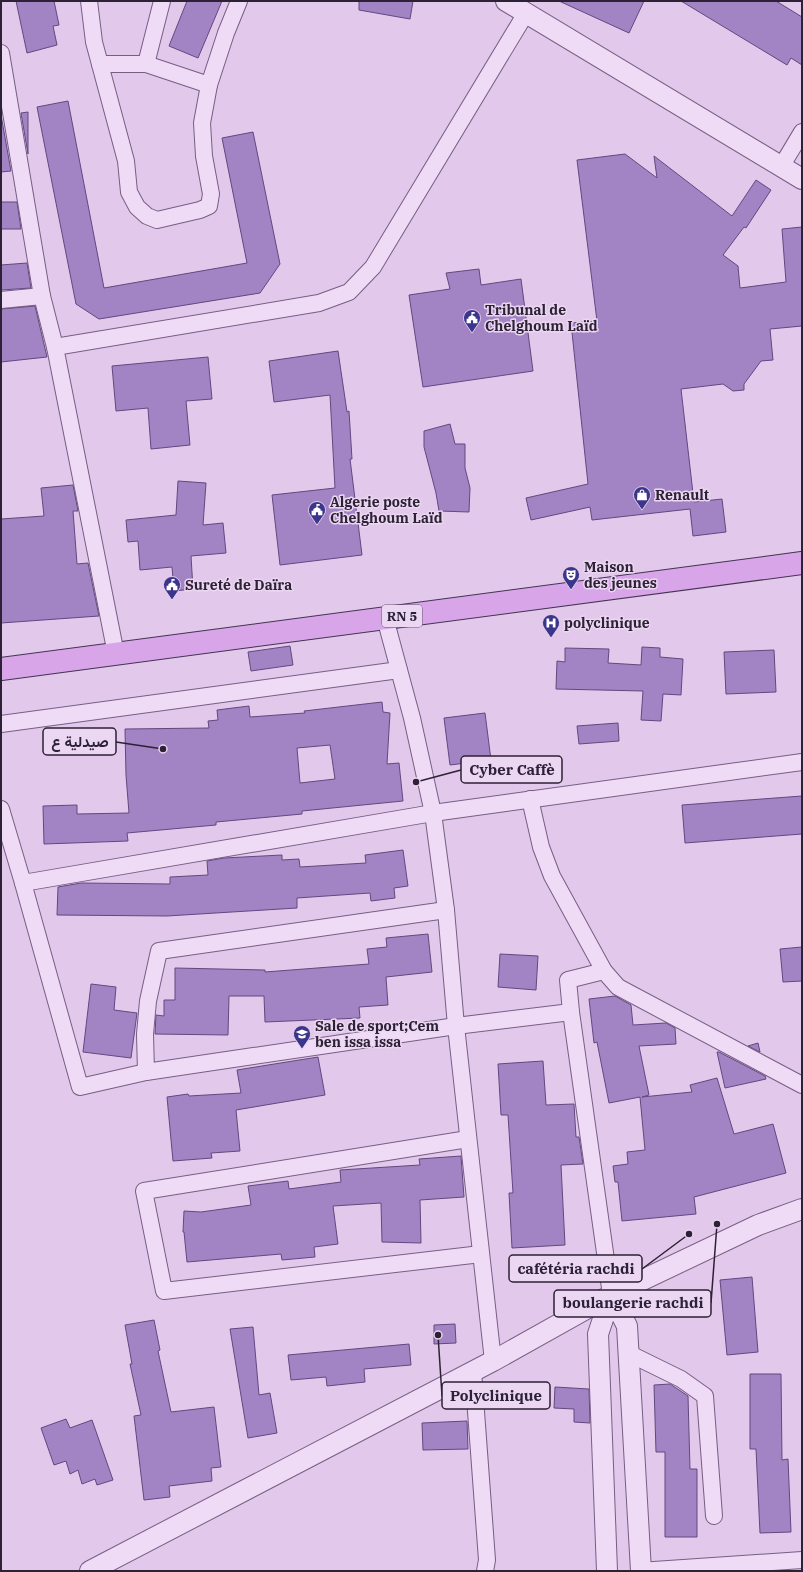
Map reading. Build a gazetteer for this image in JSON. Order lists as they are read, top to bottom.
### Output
{
  "streets": {
    "main road": ["RN 5"]
  },
  "places": {
    "public building": ["Tribunal de Chelghoum Laïd", "Algerie poste Chelghoum Laïd", "Sureté de Daïra"],
    "shop": ["Renault"],
    "theatre": ["Maison des jeunes"],
    "hospital": ["polyclinique"],
    "other": [
      "صيدلية ع",
      "Cyber Caffè",
      "boulangerie rachdi",
      "cafétéria rachdi",
      "Polyclinique"
    ],
    "school or university": ["Sale de sport;Cem ben issa issa"]
  }
}
